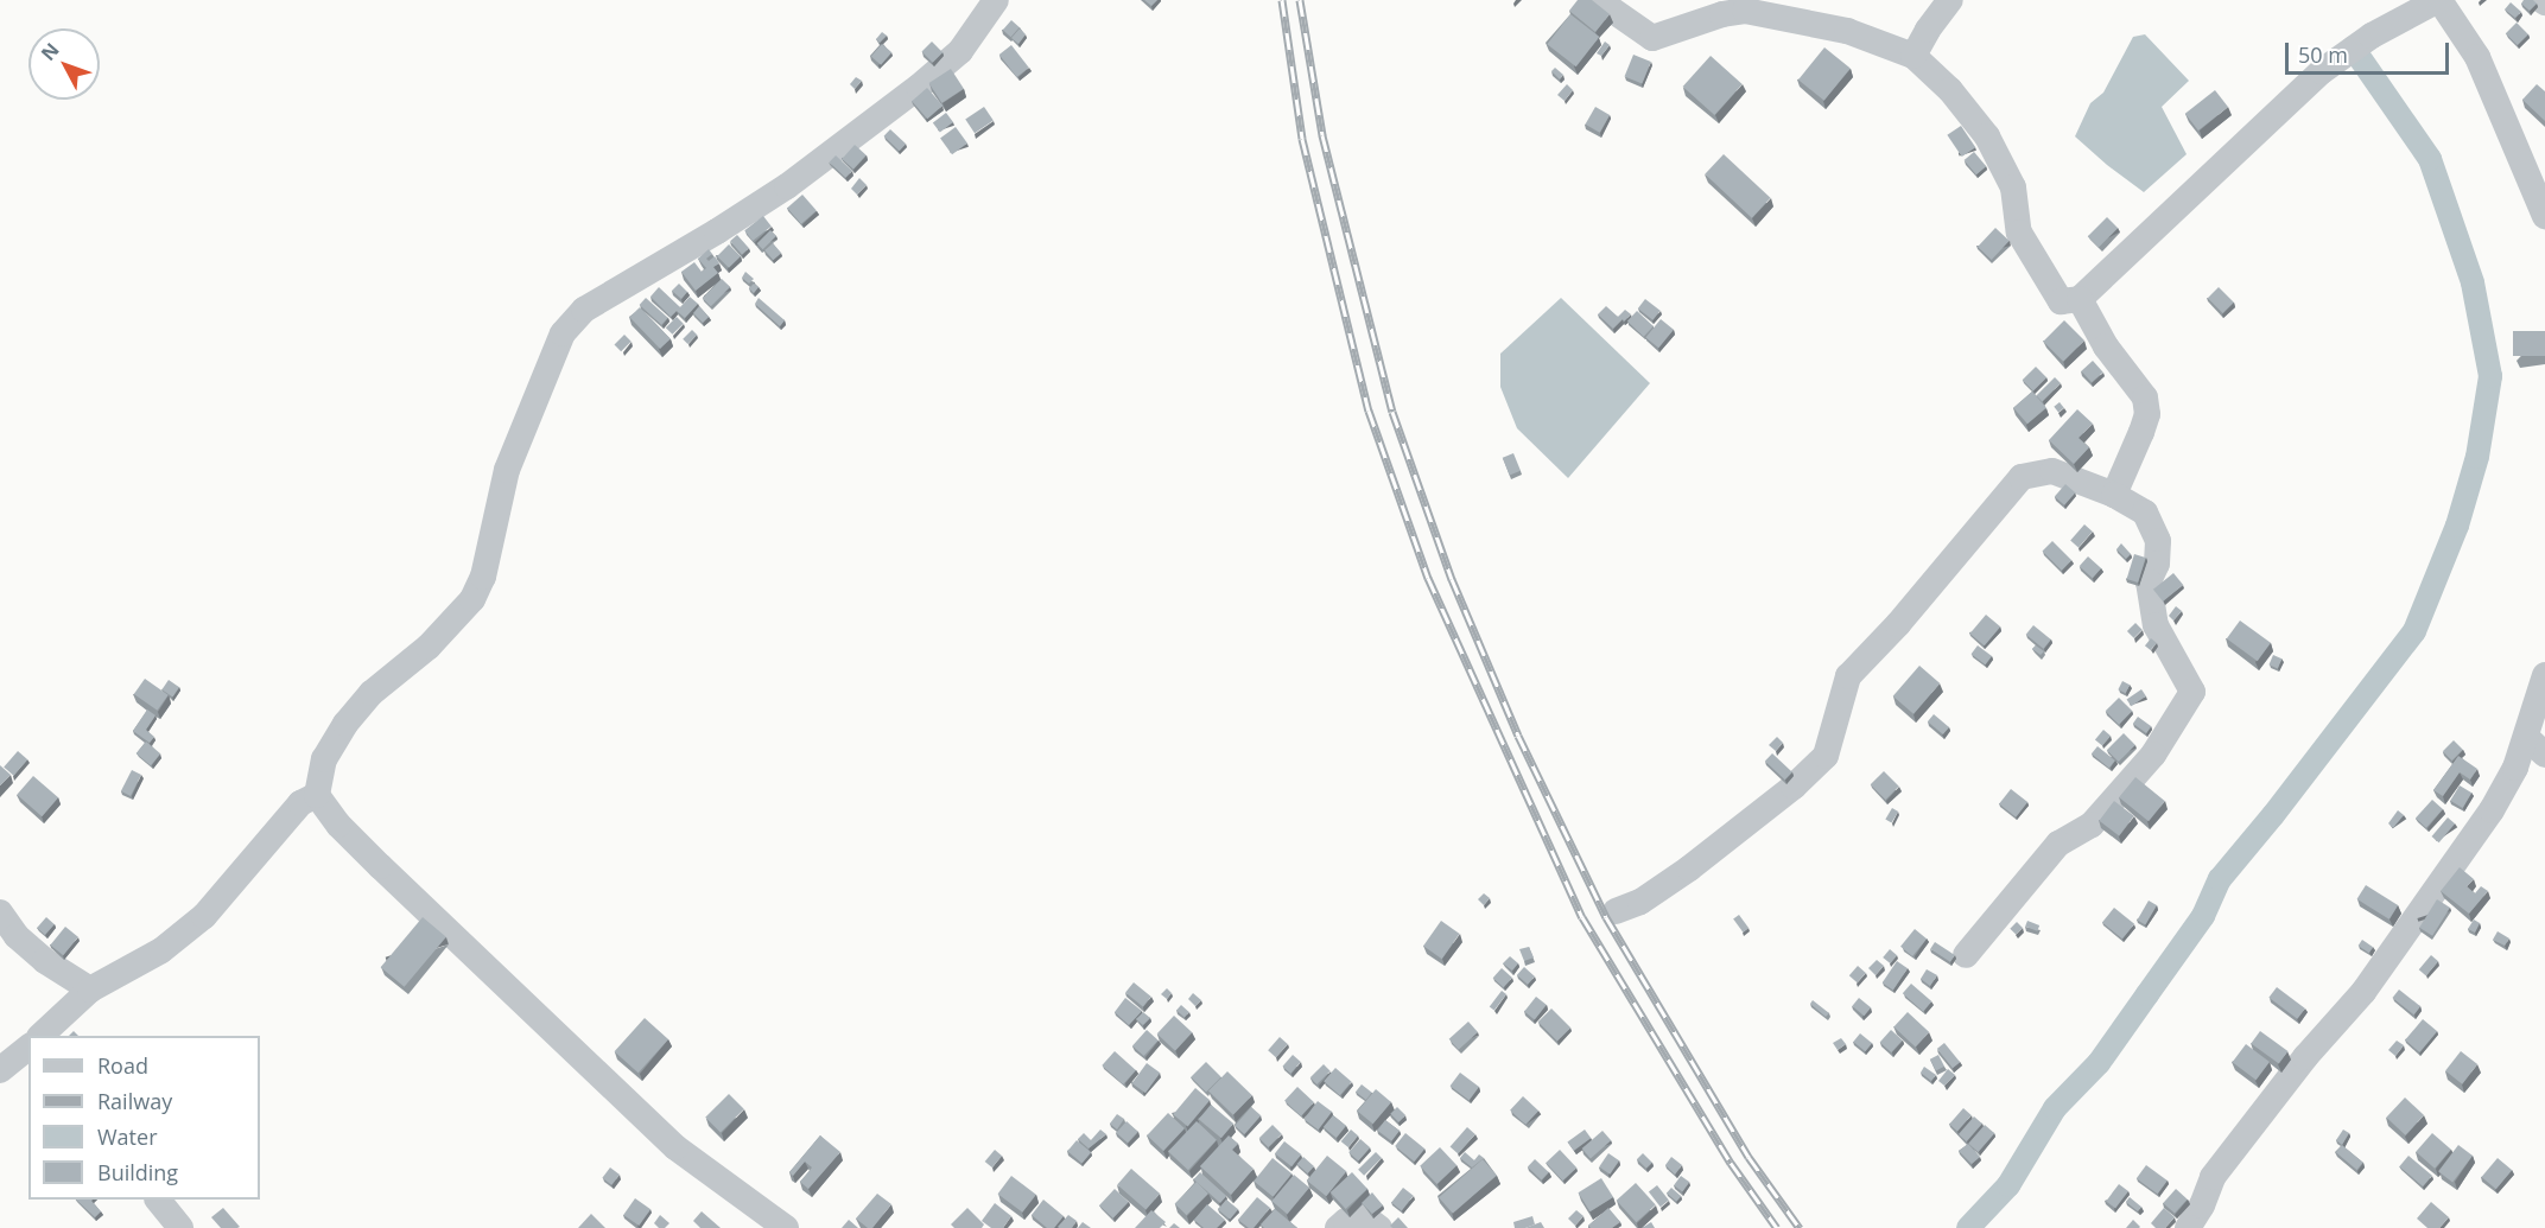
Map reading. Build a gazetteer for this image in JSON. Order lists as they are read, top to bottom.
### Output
{
  "legend": [
    "Road",
    "Railway",
    "Water",
    "Building"
  ],
  "scale_bar": "50 m",
  "north": "top left"
}
